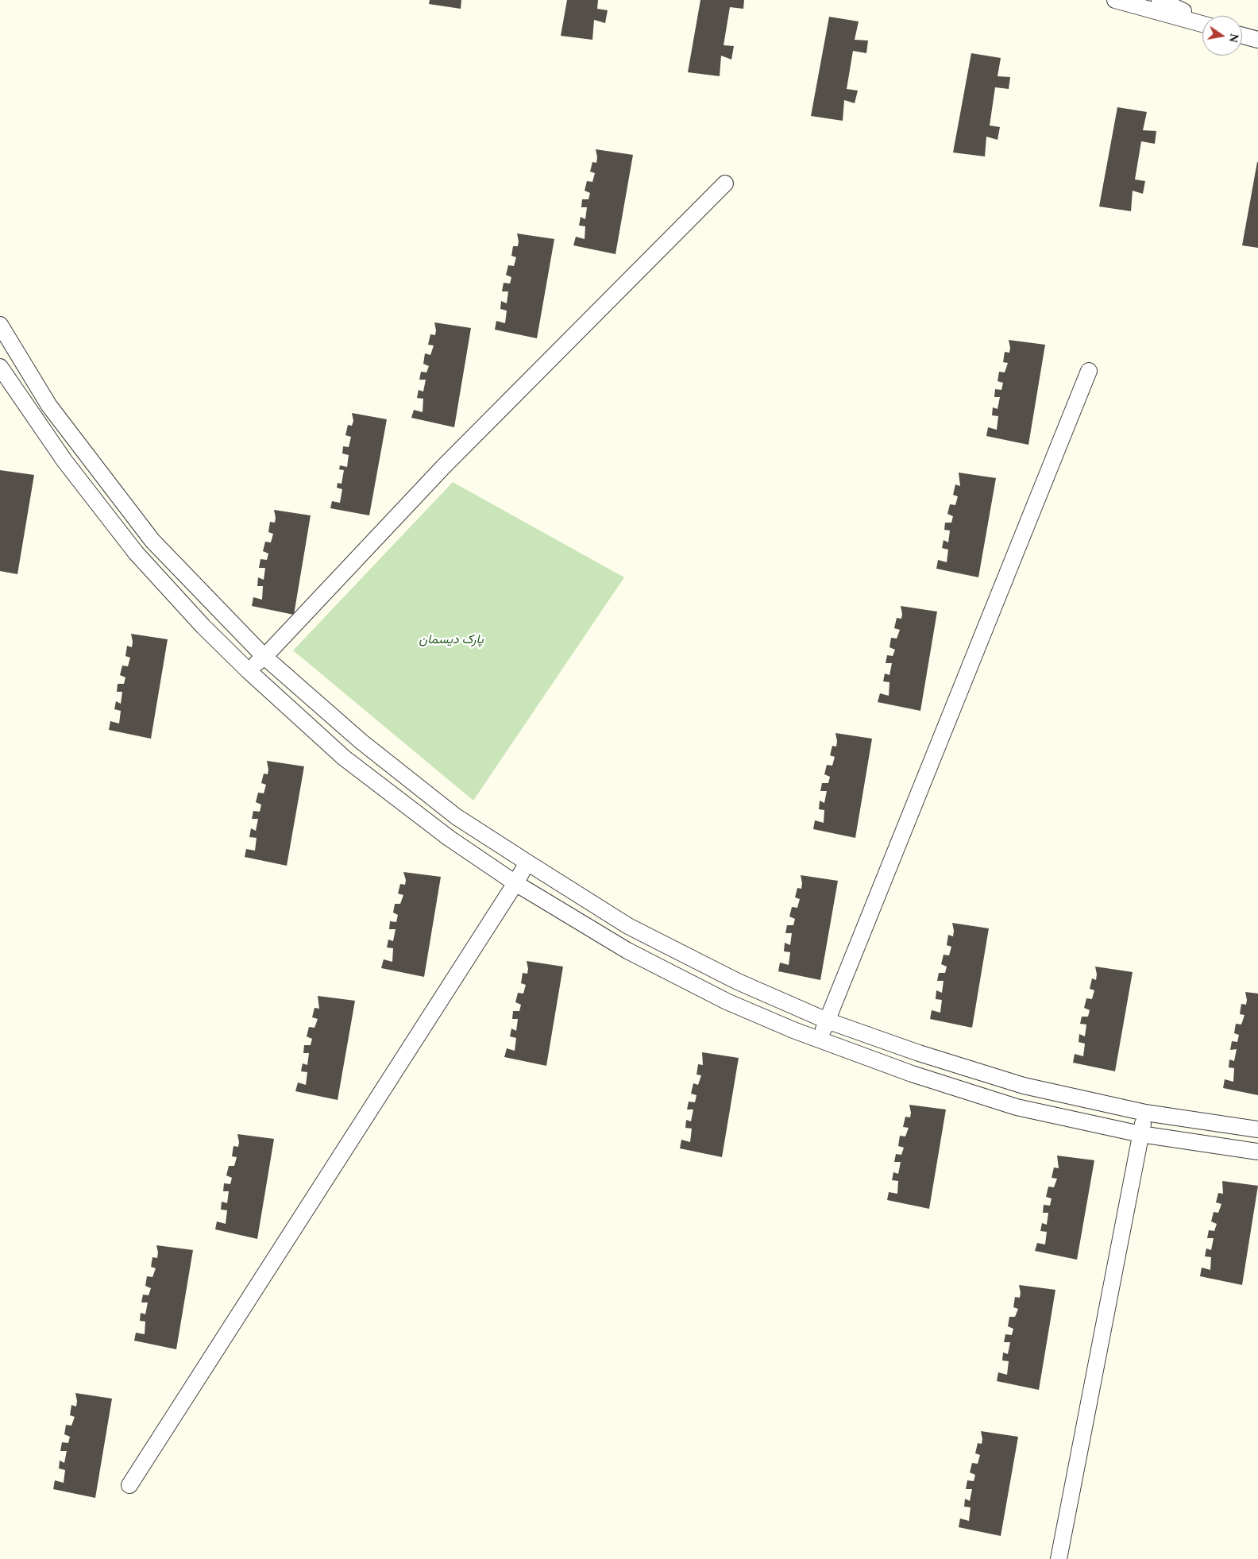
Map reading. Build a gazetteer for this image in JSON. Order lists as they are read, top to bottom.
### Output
{
  "parks": ["پارک دیسمان"],
  "north": "right"
}
